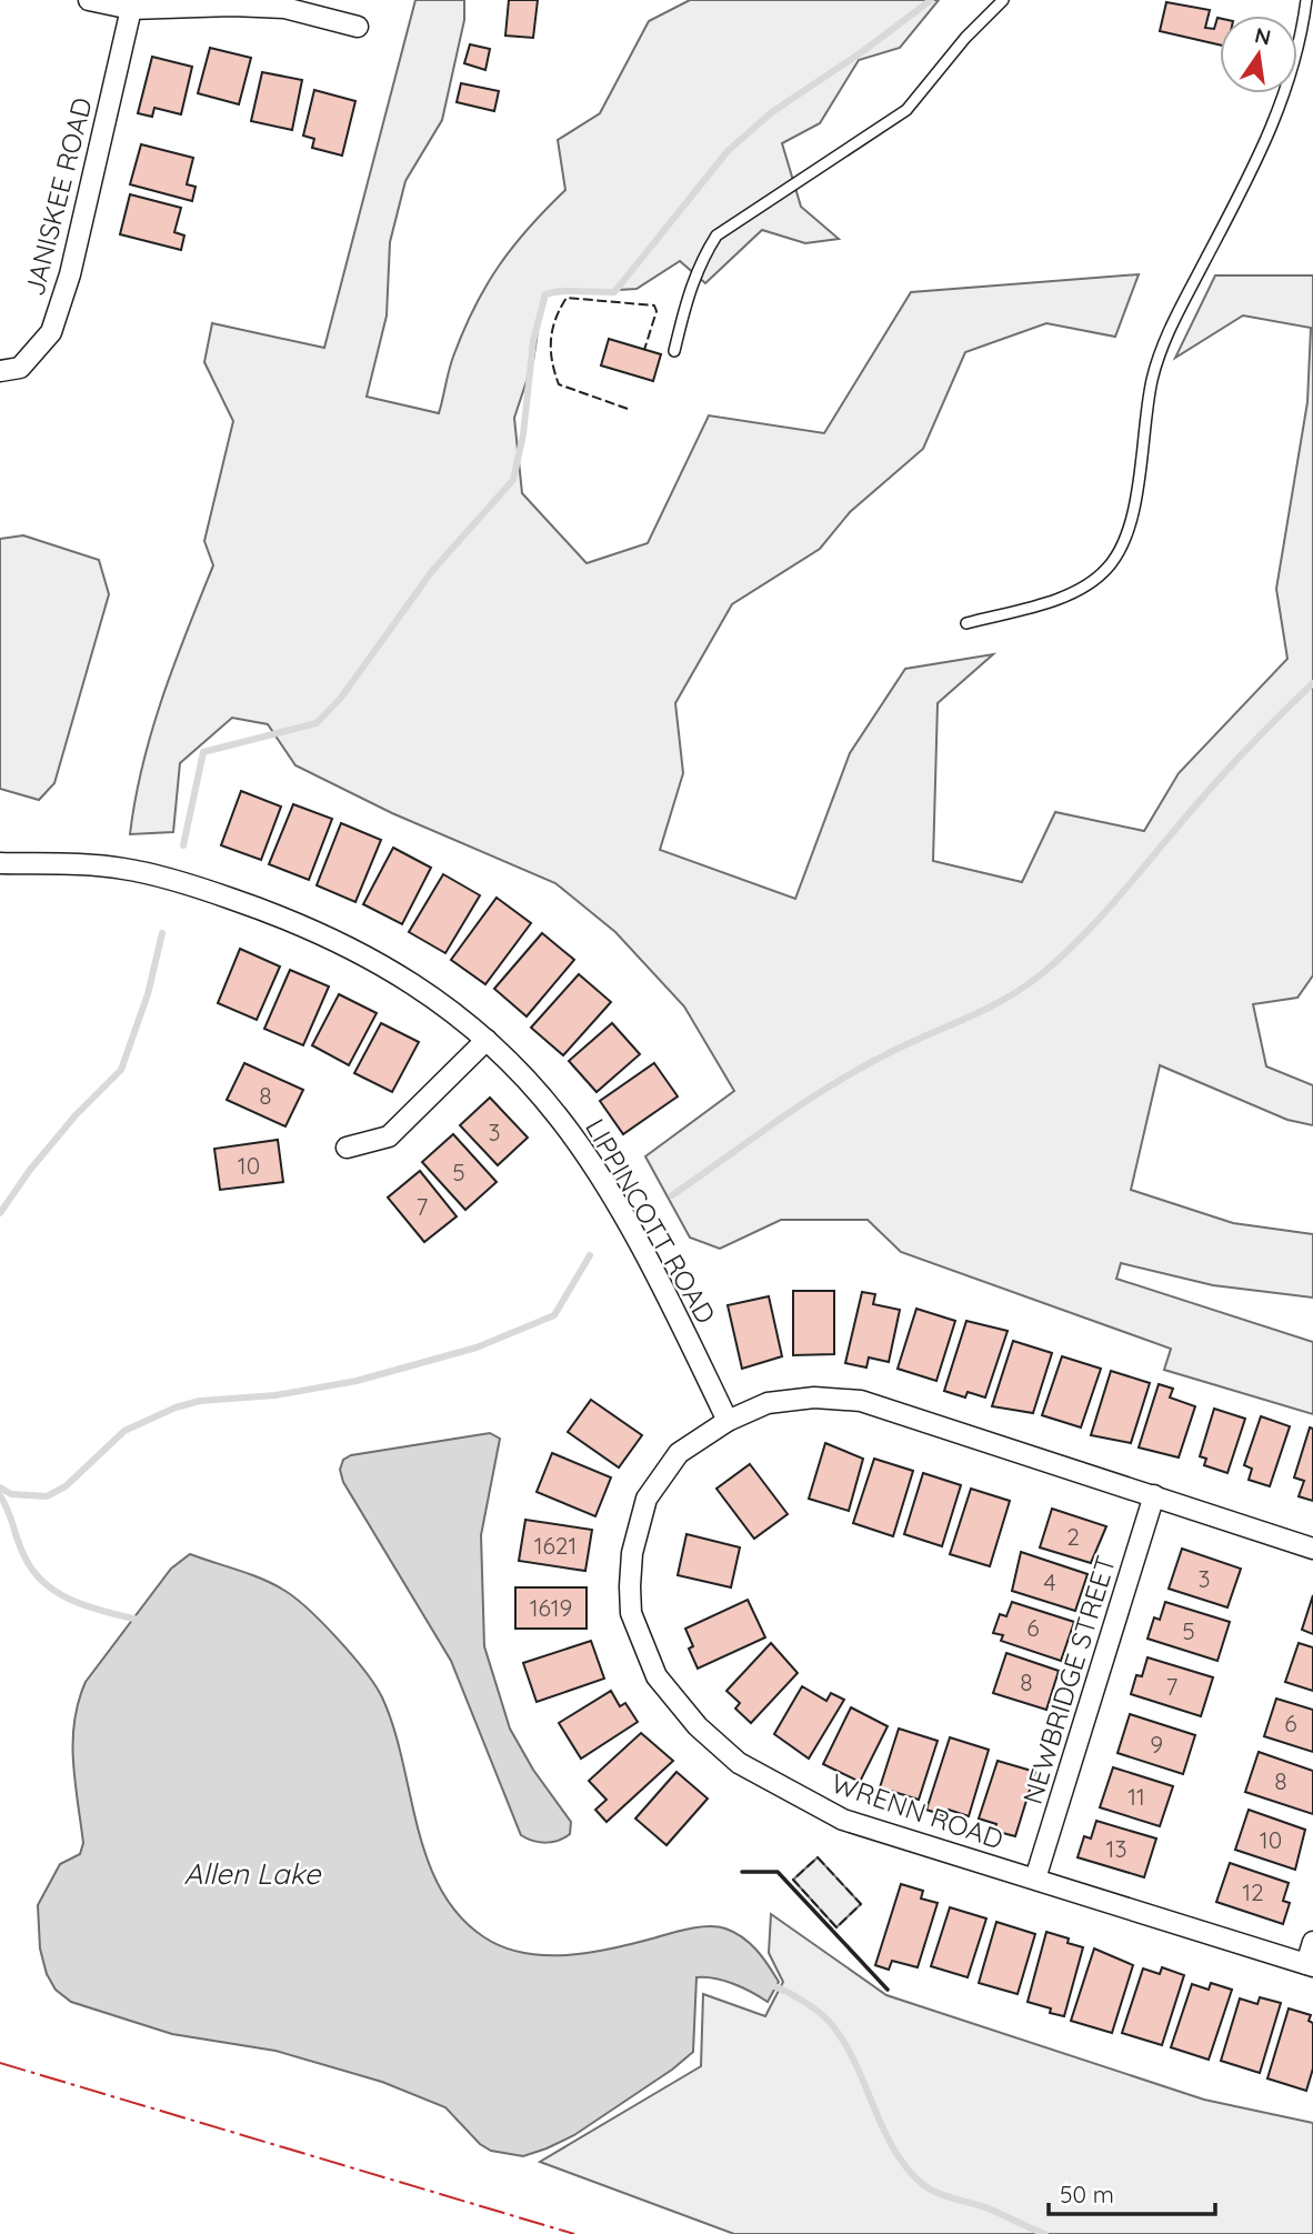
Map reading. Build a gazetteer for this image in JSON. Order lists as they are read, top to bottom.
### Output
{
  "streets": {
    "street": [
      "JANISKEE ROAD",
      "LIPPINCOTT ROAD",
      "NEWBRIDGE STREET",
      "WRENN ROAD"
    ]
  },
  "crossings": [
    ["LIPPINCOTT ROAD", "WRENN ROAD"],
    ["NEWBRIDGE STREET", "WRENN ROAD"]
  ],
  "water": ["Allen Lake"],
  "house_numbers": [
    "8",
    "3",
    "10",
    "5",
    "7",
    "2",
    "1621",
    "3",
    "4",
    "1619",
    "6",
    "5",
    "8",
    "7",
    "6",
    "9",
    "8",
    "11",
    "10",
    "13",
    "12"
  ],
  "scale_bar": "50 m",
  "north": "top"
}
